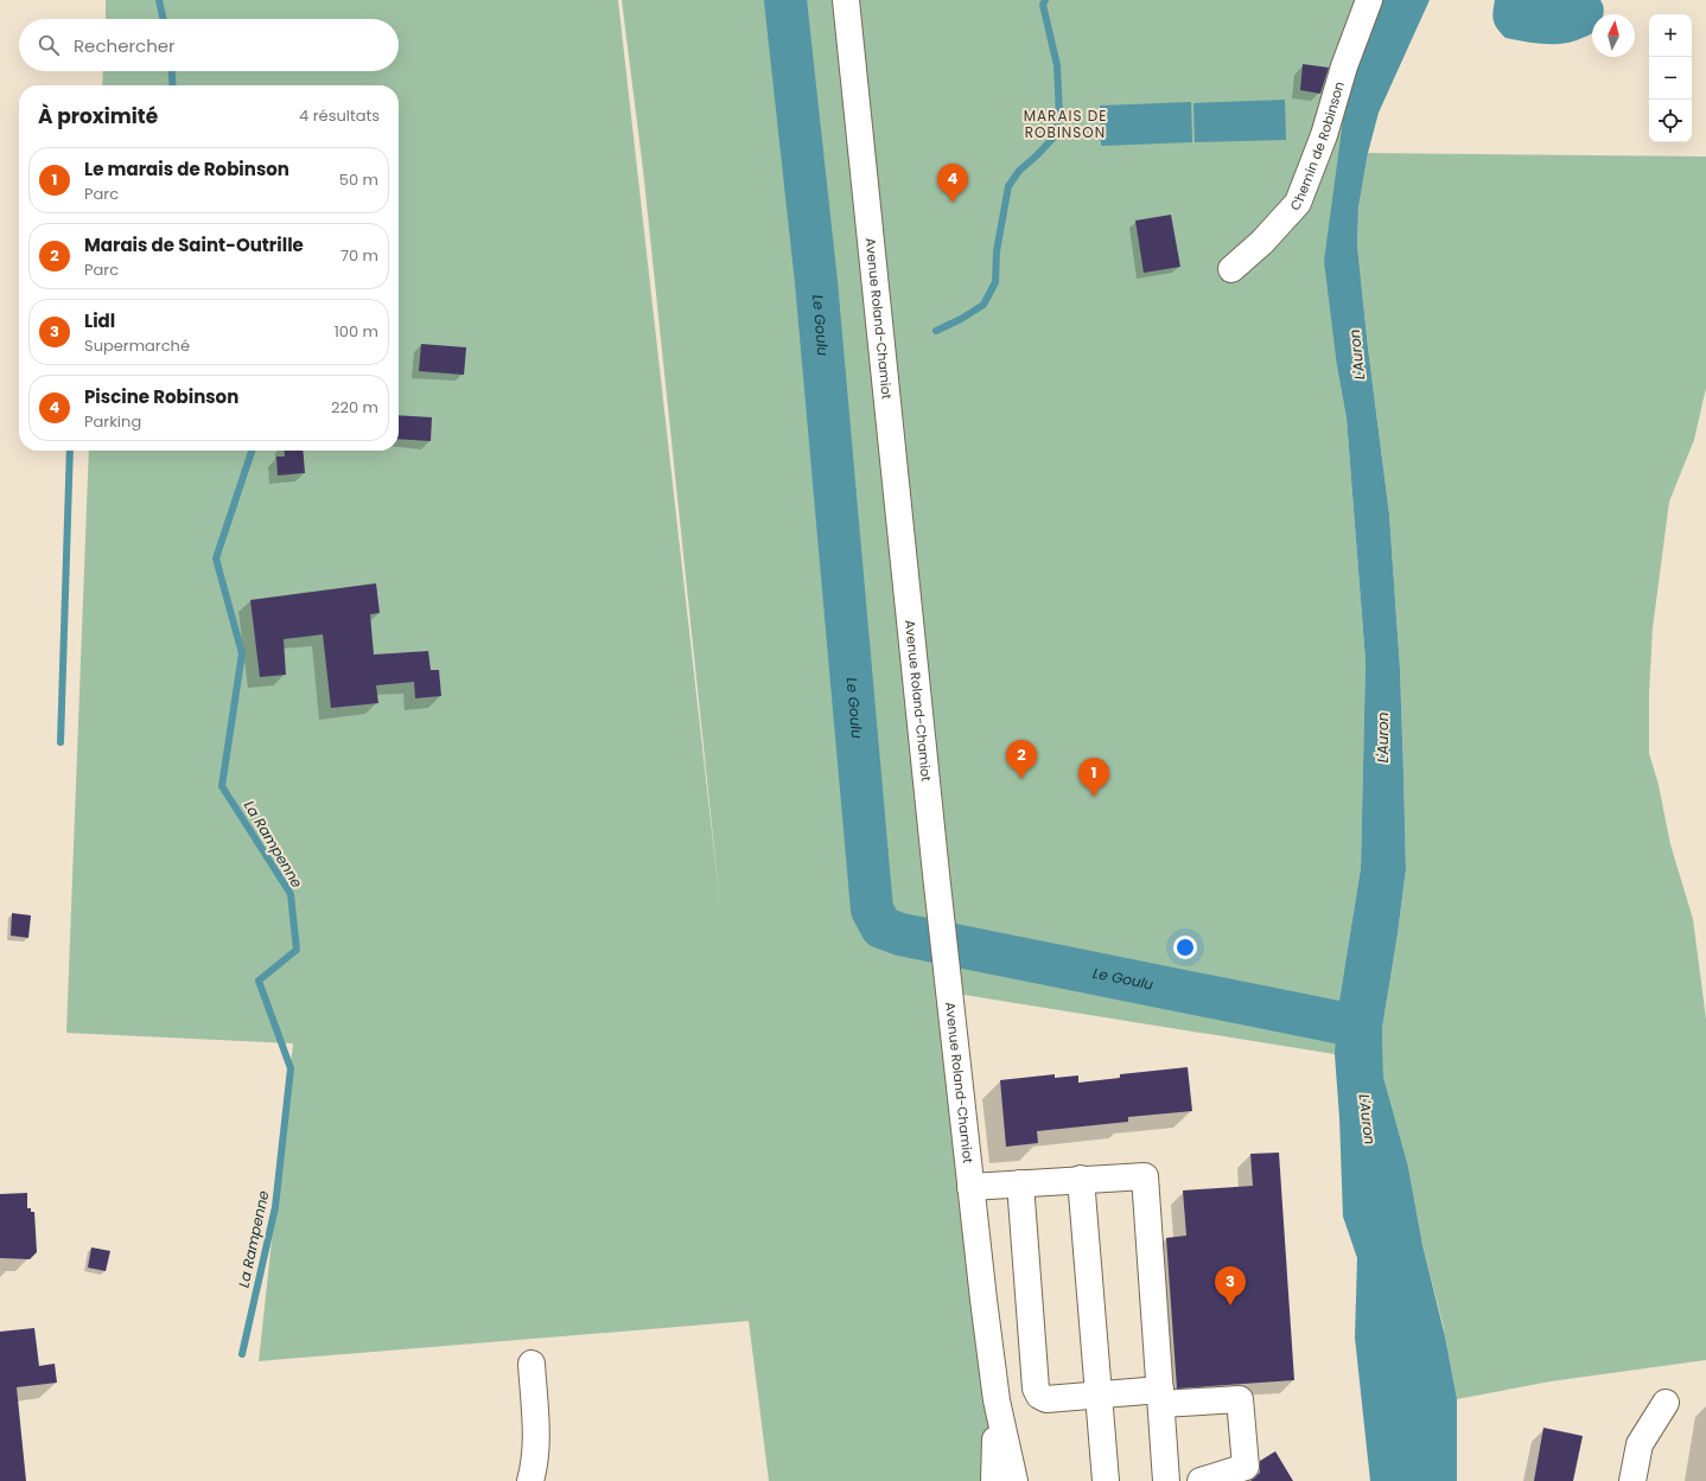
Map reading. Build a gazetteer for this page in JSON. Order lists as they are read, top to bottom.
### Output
{
  "streets": {
    "street": ["Chemin de Robinson", "Avenue Roland-Chamiot"]
  },
  "districts": ["MARAIS DE ROBINSON"],
  "water": ["Le Goulu", "L'Auron", "La Rampenne"],
  "north": "top",
  "page": {
    "map_buttons": ["+", "−"],
    "search": "Rechercher",
    "heading": ["À proximité", "4 résultats"],
    "list": [
      {
        "mark": "1",
        "name": "Le marais de Robinson",
        "note": "Parc",
        "value": "50 m"
      },
      {
        "mark": "2",
        "name": "Marais de Saint-Outrille",
        "note": "Parc",
        "value": "70 m"
      },
      {
        "mark": "3",
        "name": "Lidl",
        "note": "Supermarché",
        "value": "100 m"
      },
      {
        "mark": "4",
        "name": "Piscine Robinson",
        "note": "Parking",
        "value": "220 m"
      }
    ],
    "pins": [
      "4",
      "2",
      "1",
      "3"
    ]
  }
}
